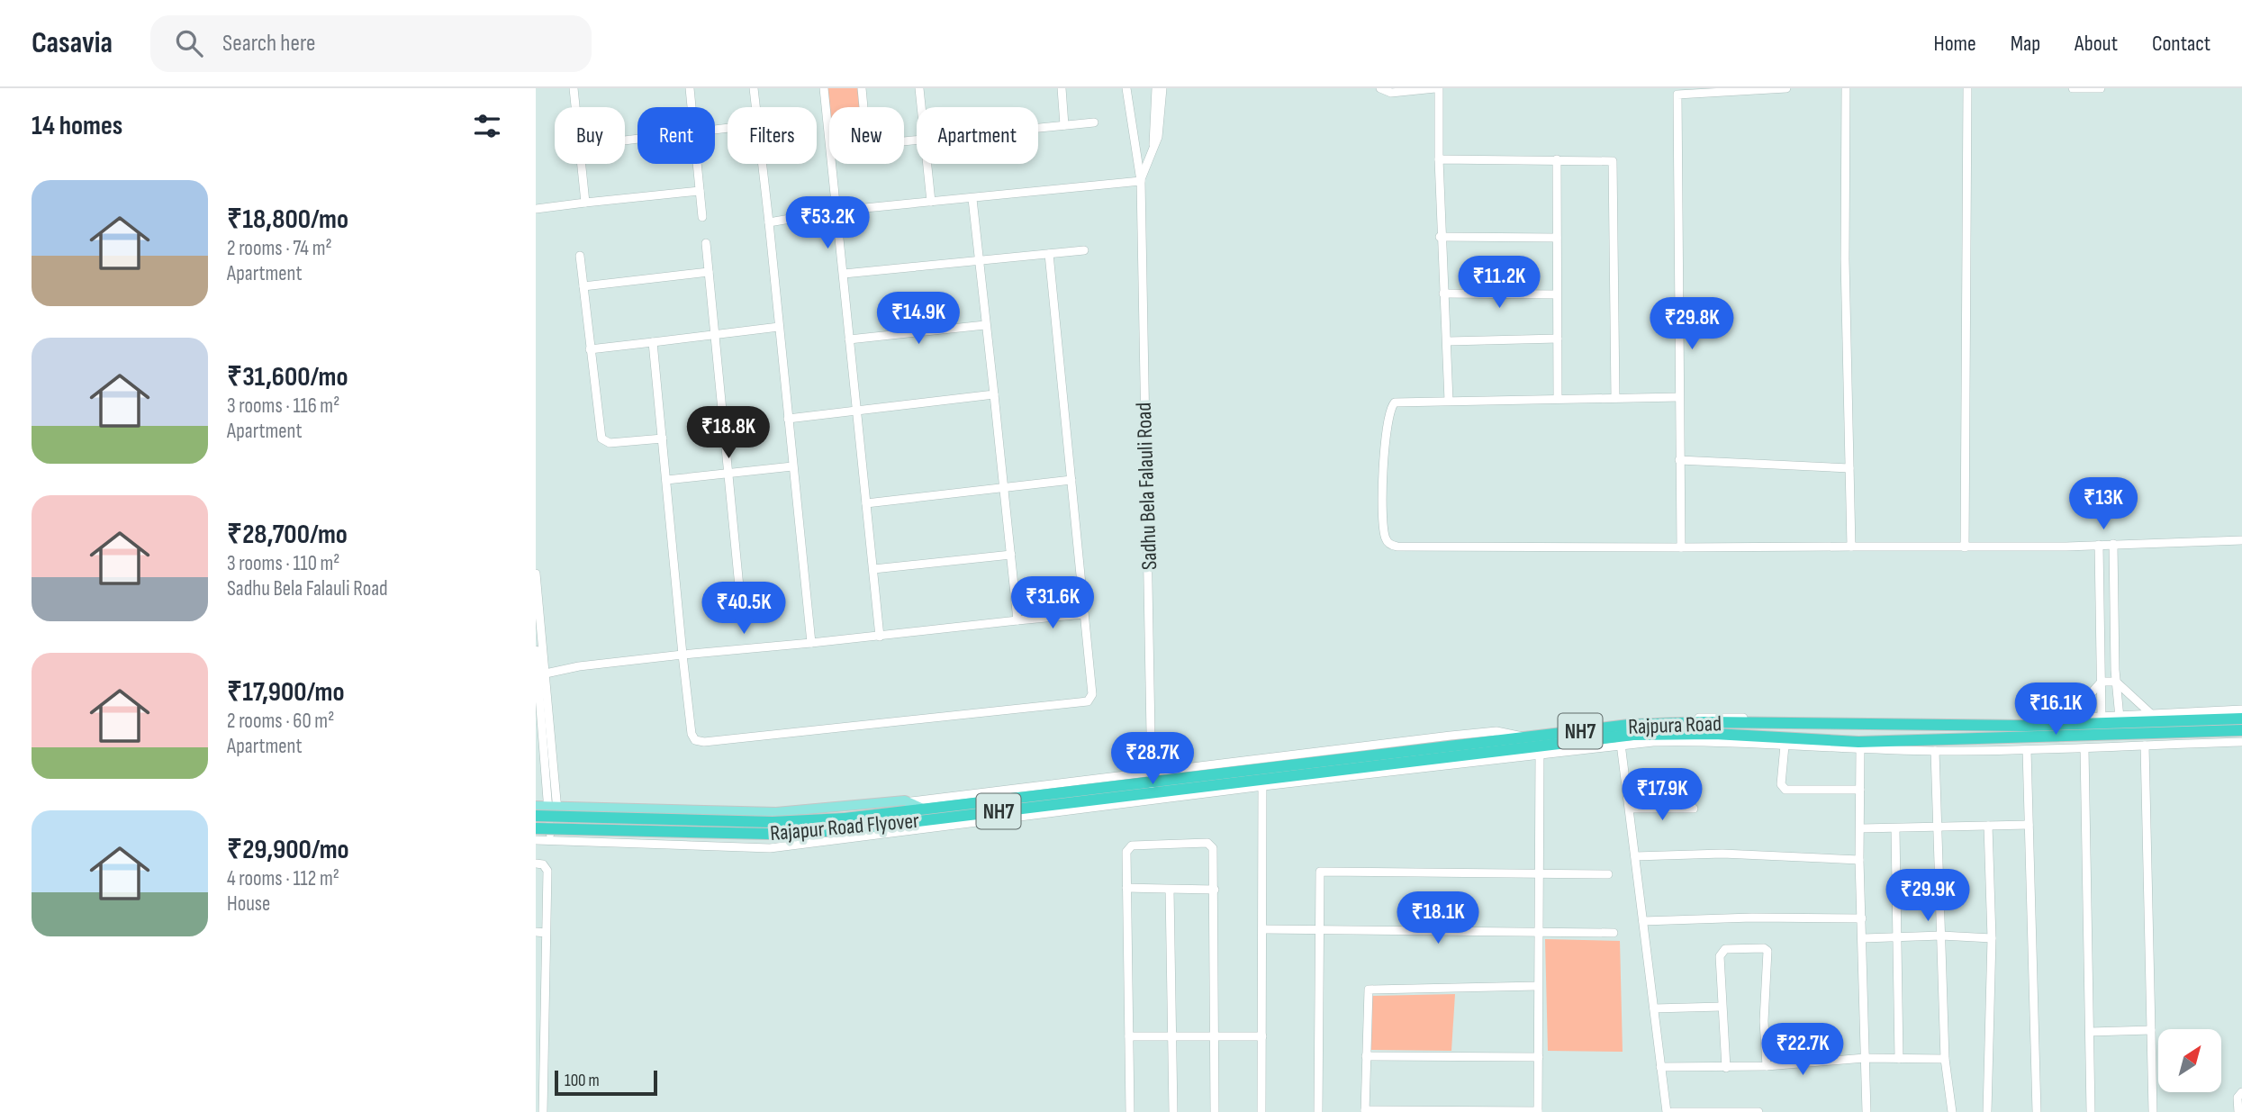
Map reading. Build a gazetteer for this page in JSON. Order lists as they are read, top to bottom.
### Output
{
  "streets": {
    "highway": ["Rajpura Road", "NH7", "Rajapur Road Flyover"],
    "street": ["Sadhu Bela Falauli Road"]
  },
  "crossings": [
    ["Sadhu Bela Falauli Road", "Rajpura Road"],
    ["Sadhu Bela Falauli Road", "Rajapur Road Flyover"],
    ["Rajpura Road", "Rajapur Road Flyover"]
  ],
  "scale_bar": "100 m",
  "north": "top right",
  "page": {
    "header": "Casavia",
    "search": "Search here",
    "nav": [
      "Home",
      "Map",
      "About",
      "Contact"
    ],
    "heading": "14 homes",
    "chip": [
      "Buy",
      "Rent",
      "Filters",
      "New",
      "Apartment"
    ],
    "list": [
      {
        "name": "₹18,800/mo",
        "note": "2 rooms · 74 m² · Apartment"
      },
      {
        "name": "₹31,600/mo",
        "note": "3 rooms · 116 m² · Apartment"
      },
      {
        "name": "₹28,700/mo",
        "note": "3 rooms · 110 m² · Sadhu Bela Falauli Road"
      },
      {
        "name": "₹17,900/mo",
        "note": "2 rooms · 60 m² · Apartment"
      },
      {
        "name": "₹29,900/mo",
        "note": "4 rooms · 112 m² · House"
      }
    ],
    "price": [
      "₹53.2K",
      "₹11.2K",
      "₹14.9K",
      "₹29.8K",
      "₹18.8K",
      "₹13K",
      "₹31.6K",
      "₹40.5K",
      "₹16.1K",
      "₹28.7K",
      "₹17.9K",
      "₹29.9K",
      "₹18.1K",
      "₹22.7K"
    ],
    "scale": "100 m"
  }
}
